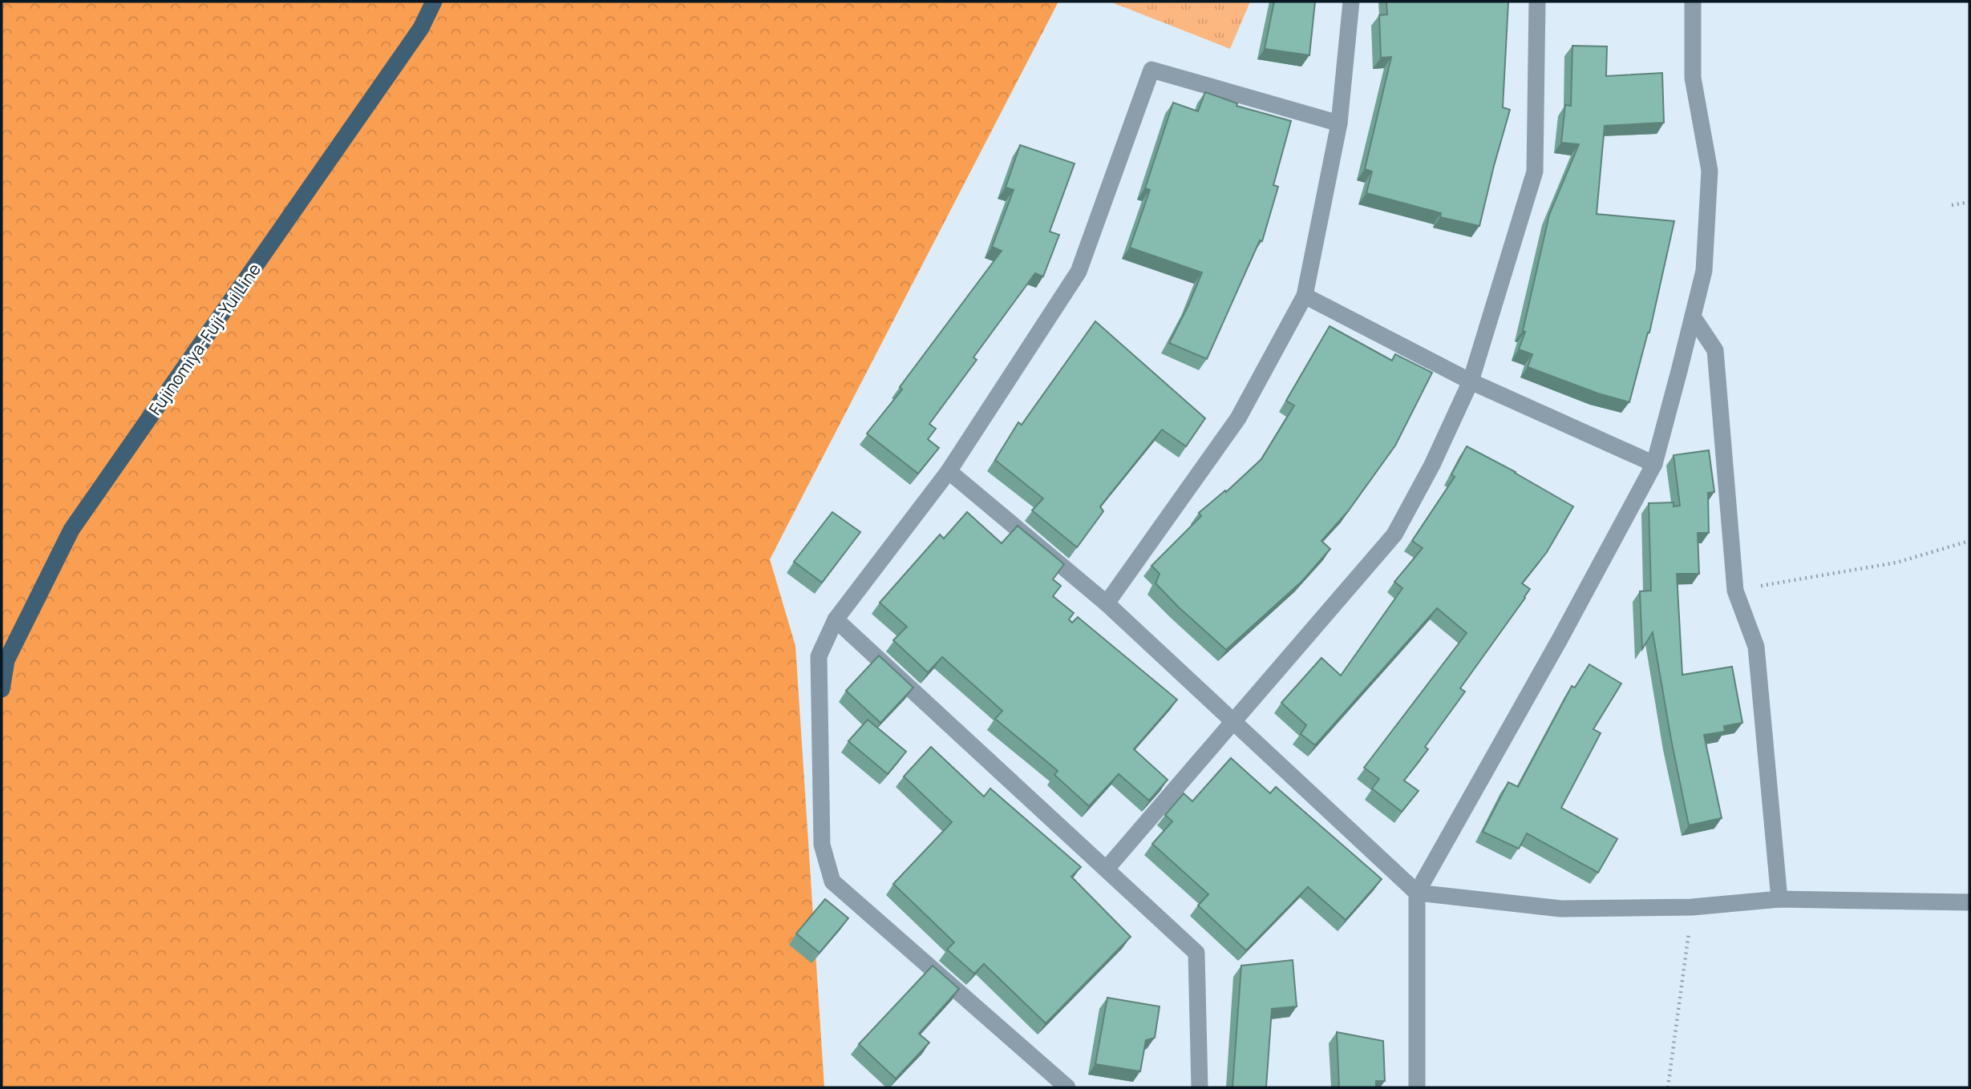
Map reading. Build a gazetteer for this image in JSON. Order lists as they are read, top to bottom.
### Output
{
  "streets": {
    "main road": ["Fujinomiya-Fuji-Yui Line"]
  }
}
